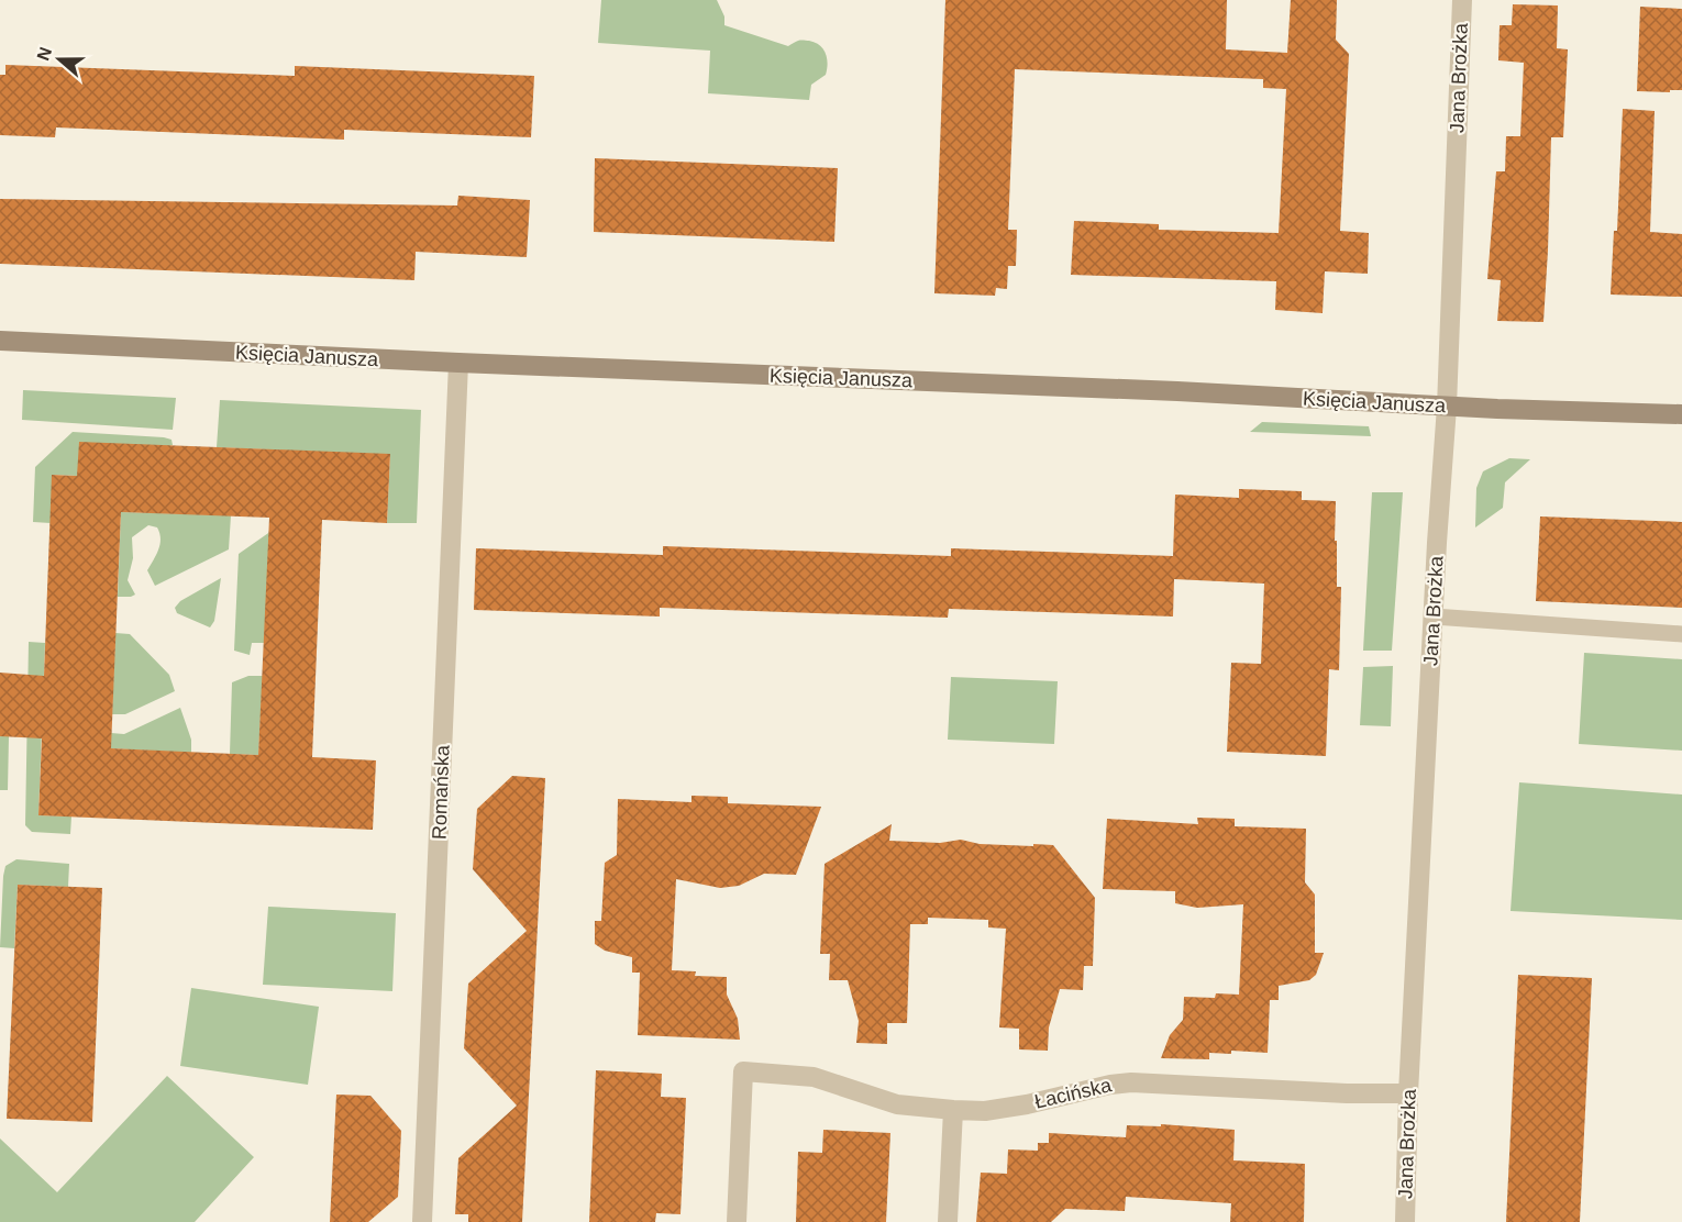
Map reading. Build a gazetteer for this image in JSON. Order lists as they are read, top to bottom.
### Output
{
  "streets": {
    "street": [
      "Jana Brożka",
      "Księcia Janusza",
      "Romańska",
      "Łacińska"
    ]
  },
  "crossings": [
    ["Jana Brożka", "Księcia Janusza"],
    ["Jana Brożka", "Łacińska"],
    ["Księcia Janusza", "Romańska"]
  ],
  "north": "left"
}
